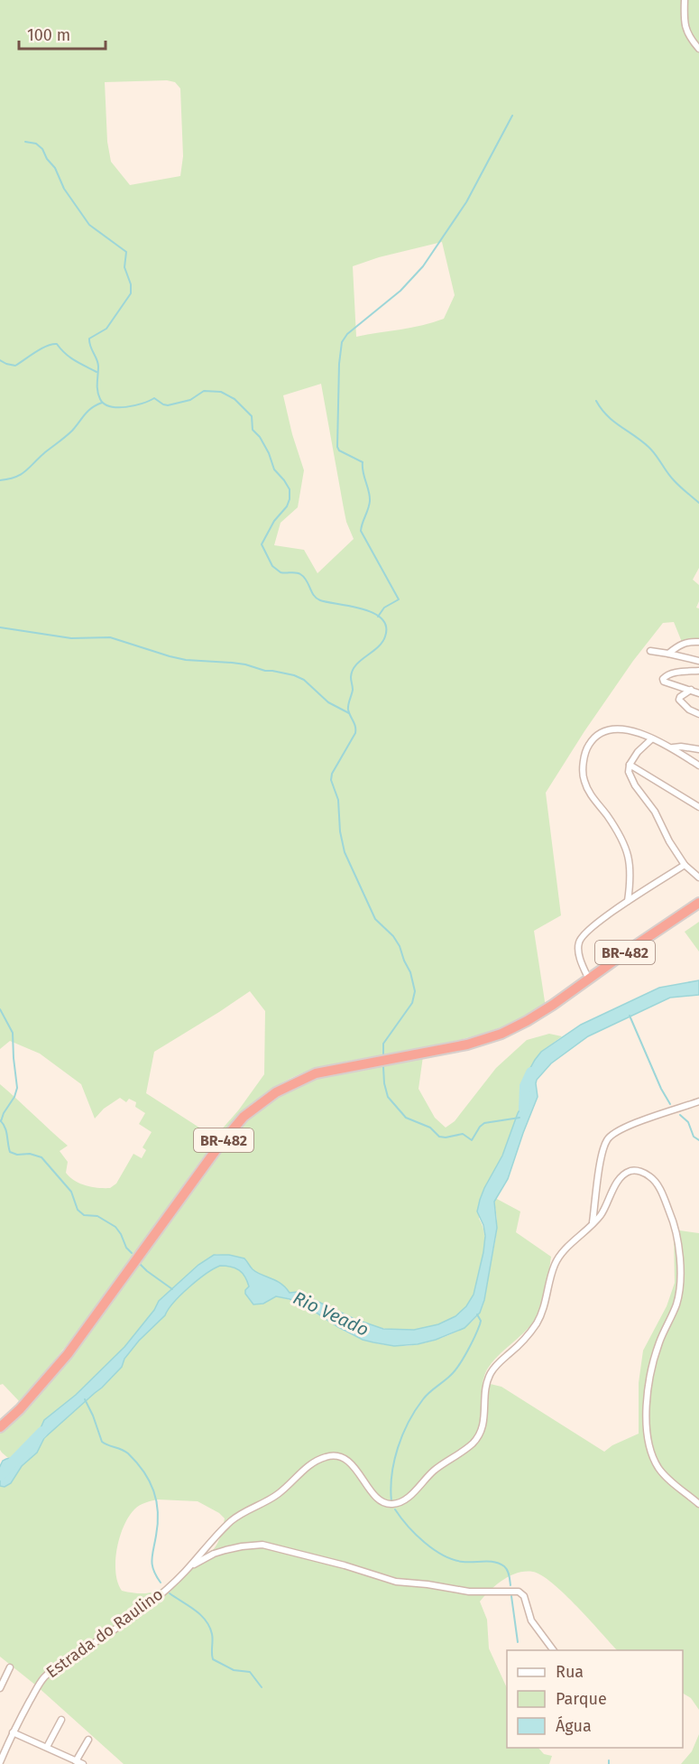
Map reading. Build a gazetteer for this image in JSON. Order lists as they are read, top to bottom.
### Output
{
  "streets": {
    "highway": ["BR-482"],
    "street": ["Estrada do Raulino"]
  },
  "water": ["Rio Veado"],
  "legend": ["Rua", "Parque", "Água"],
  "scale_bar": "100 m"
}
